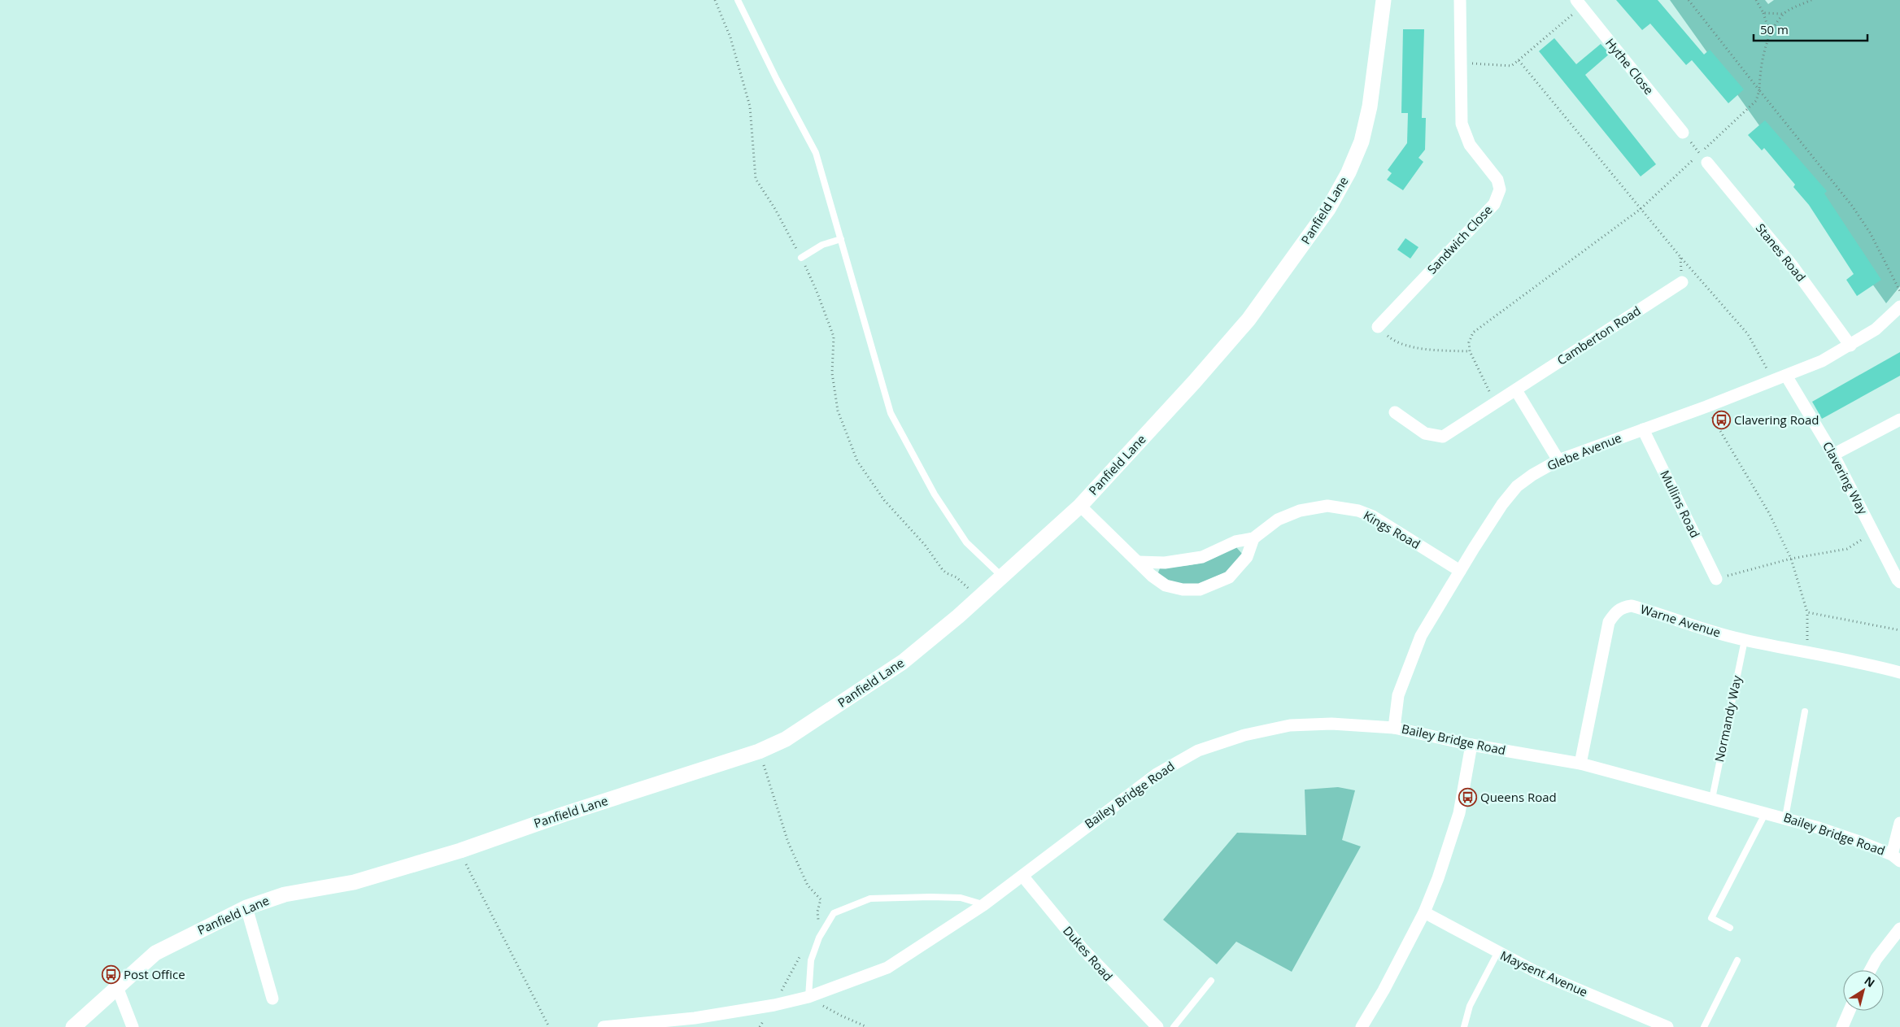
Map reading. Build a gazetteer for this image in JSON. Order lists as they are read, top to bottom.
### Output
{
  "streets": {
    "street": [
      "Hythe Close",
      "Panfield Lane",
      "Sandwich Close",
      "Stanes Road",
      "Camberton Road",
      "Glebe Avenue",
      "Clavering Way",
      "Mullins Road",
      "Kings Road",
      "Warne Avenue",
      "Bailey Bridge Road",
      "Dukes Road",
      "Maysent Avenue"
    ],
    "lane": ["Normandy Way"]
  },
  "crossings": [
    ["Stanes Road", "Glebe Avenue"],
    ["Glebe Avenue", "Clavering Way"],
    ["Glebe Avenue", "Mullins Road"],
    ["Glebe Avenue", "Kings Road"],
    ["Glebe Avenue", "Bailey Bridge Road"],
    ["Warne Avenue", "Normandy Way"],
    ["Warne Avenue", "Bailey Bridge Road"],
    ["Normandy Way", "Bailey Bridge Road"],
    ["Bailey Bridge Road", "Dukes Road"]
  ],
  "places": {
    "bus stop": ["Clavering Road", "Queens Road", "Post Office"]
  },
  "scale_bar": "50 m",
  "north": "top right"
}
